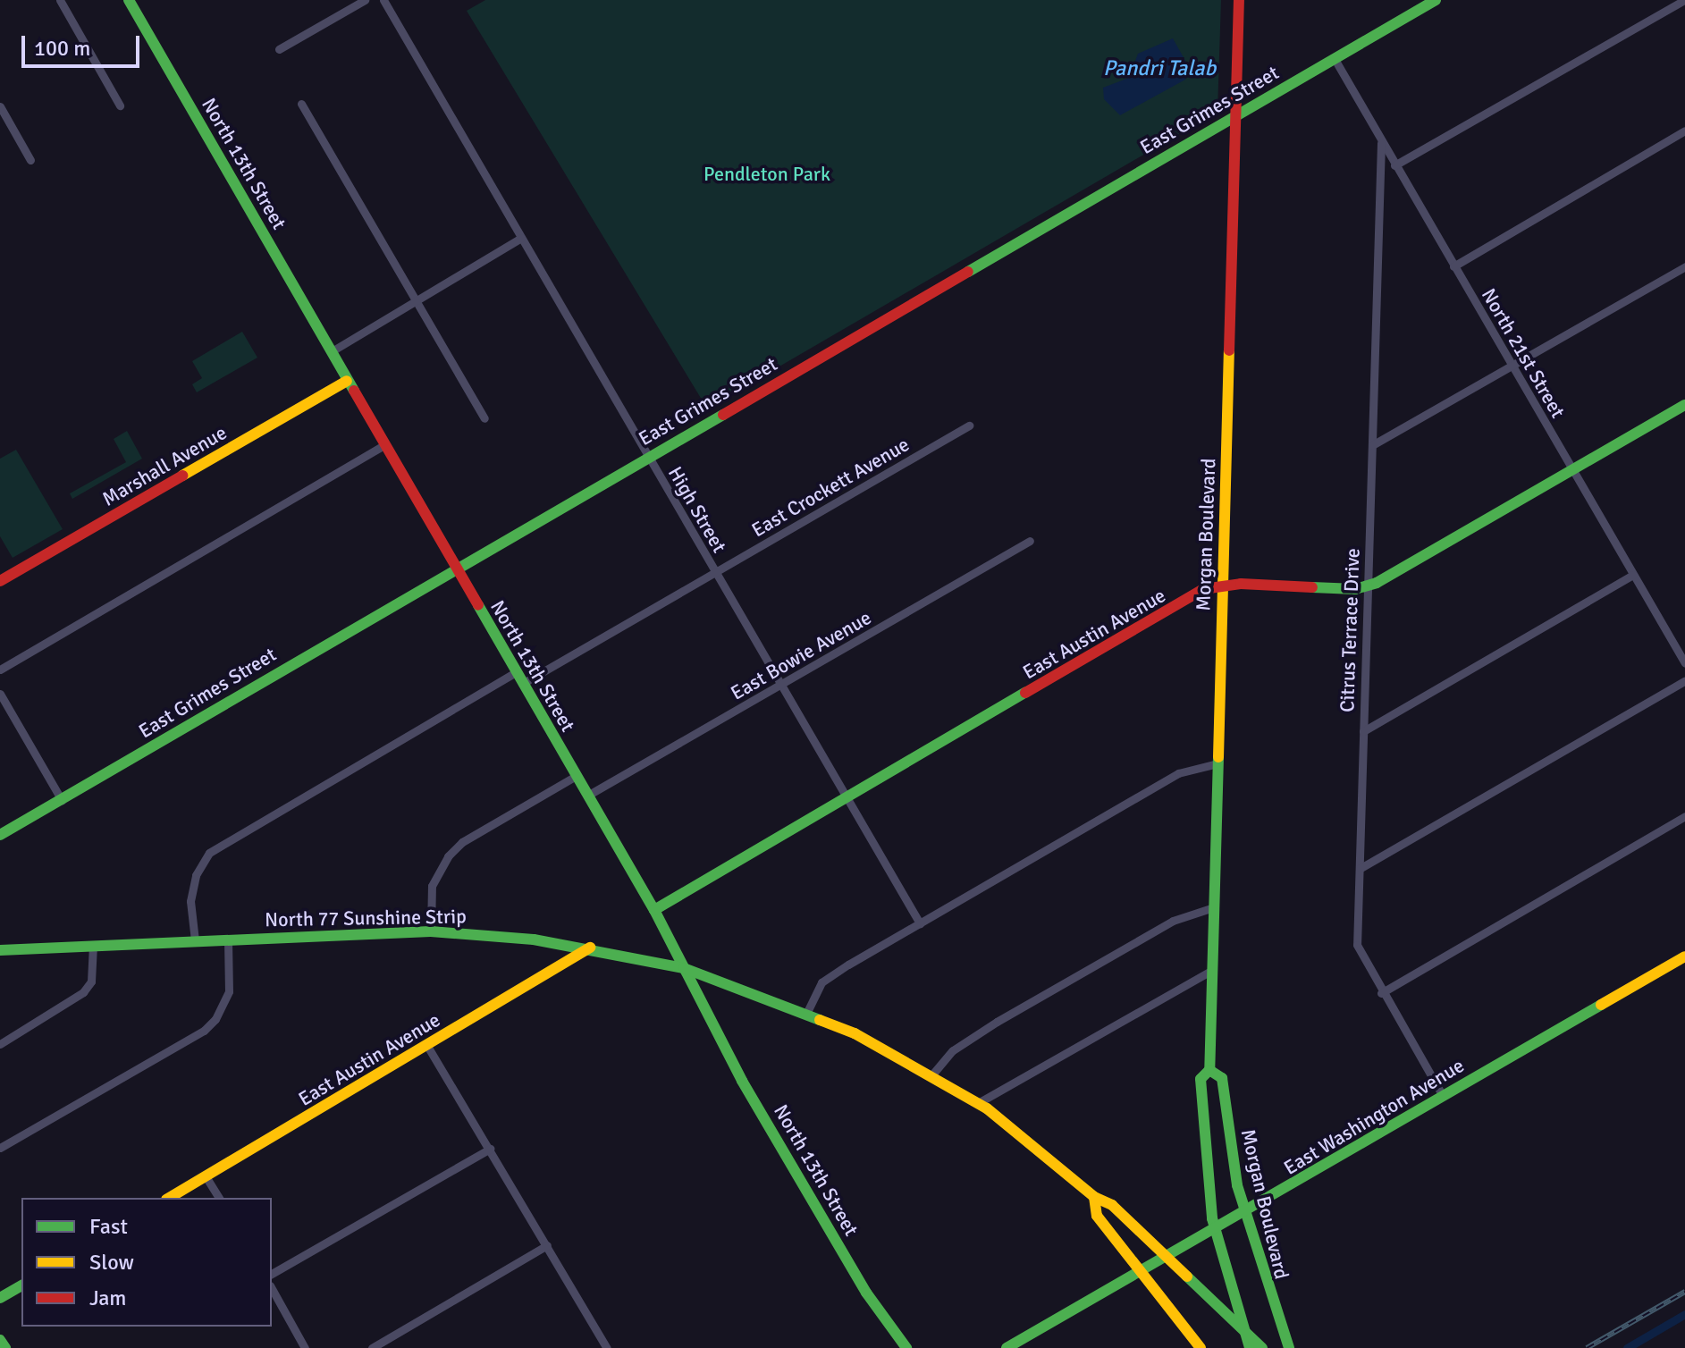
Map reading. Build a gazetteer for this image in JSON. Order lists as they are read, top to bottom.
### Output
{
  "streets": {
    "street": [
      "East Grimes Street",
      "North 13th Street",
      "North 21st Street",
      "Marshall Avenue",
      "East Crockett Avenue",
      "High Street",
      "Morgan Boulevard",
      "Citrus Terrace Drive",
      "East Austin Avenue",
      "East Bowie Avenue",
      "North 77 Sunshine Strip",
      "East Washington Avenue"
    ]
  },
  "crossings": [
    ["East Grimes Street", "North 13th Street"],
    ["East Grimes Street", "North 21st Street"],
    ["East Grimes Street", "High Street"],
    ["East Grimes Street", "Morgan Boulevard"],
    ["North 13th Street", "Marshall Avenue"],
    ["North 13th Street", "East Crockett Avenue"],
    ["North 13th Street", "East Austin Avenue"],
    ["North 13th Street", "East Bowie Avenue"],
    ["North 13th Street", "North 77 Sunshine Strip"],
    ["North 21st Street", "Citrus Terrace Drive"],
    ["North 21st Street", "East Austin Avenue"],
    ["East Crockett Avenue", "High Street"],
    ["High Street", "East Austin Avenue"],
    ["High Street", "East Bowie Avenue"],
    ["Morgan Boulevard", "East Austin Avenue"],
    ["Morgan Boulevard", "North 77 Sunshine Strip"],
    ["Morgan Boulevard", "East Washington Avenue"],
    ["Citrus Terrace Drive", "East Austin Avenue"],
    ["Citrus Terrace Drive", "East Washington Avenue"],
    ["East Austin Avenue", "North 77 Sunshine Strip"],
    ["North 77 Sunshine Strip", "East Washington Avenue"]
  ],
  "water": ["Pandri Talab"],
  "parks": ["Pendleton Park"],
  "legend": ["Fast", "Slow", "Jam"],
  "scale_bar": "100 m"
}
